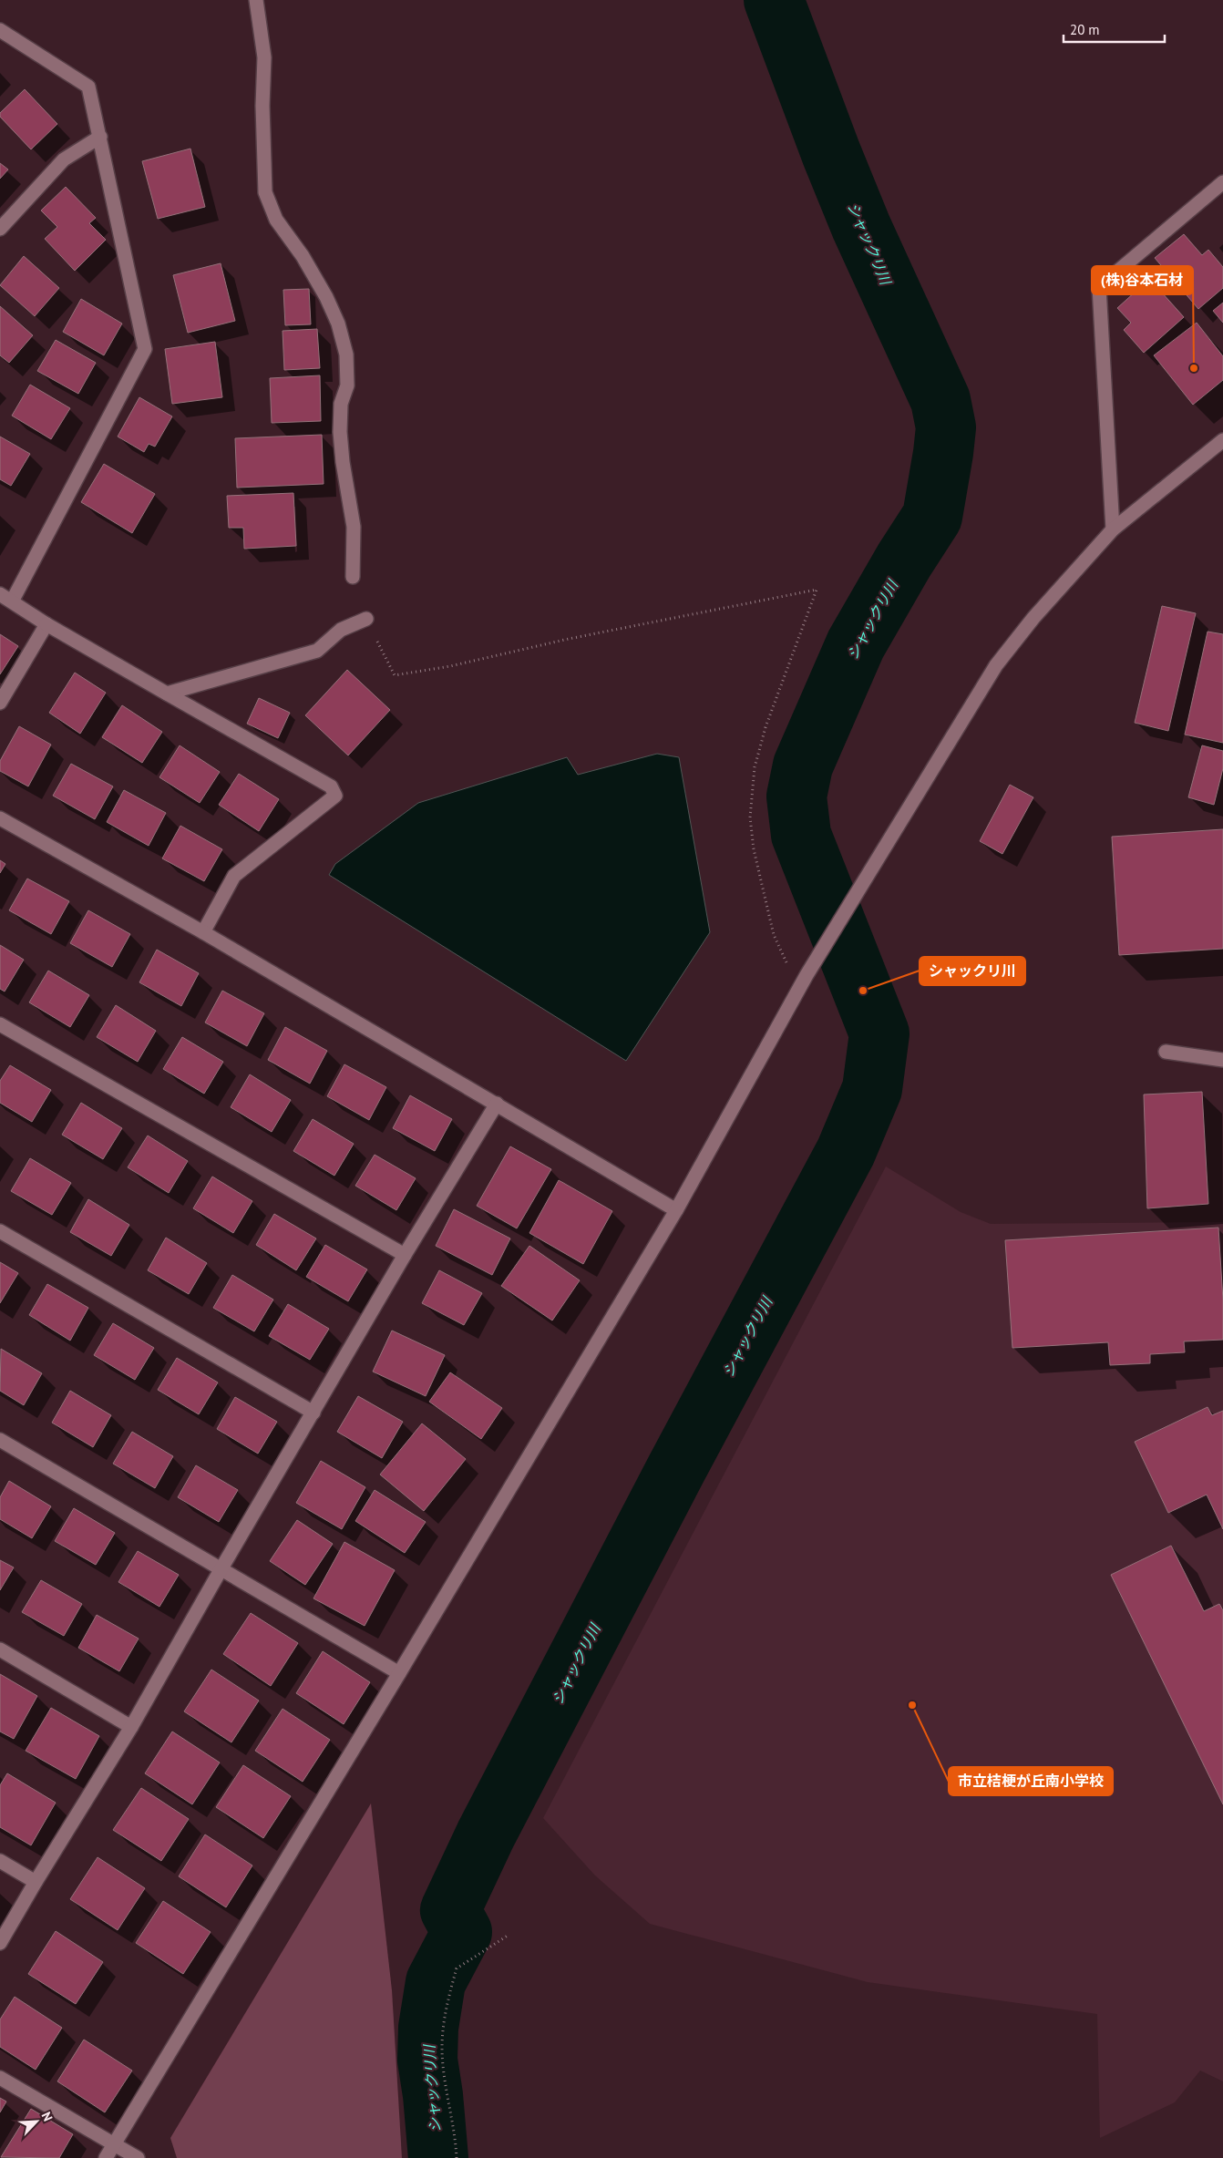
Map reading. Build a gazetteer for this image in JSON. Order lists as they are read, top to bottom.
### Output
{
  "water": ["シャックリ川"],
  "places": ["(株)谷本石材", "シャックリ川", "市立桔梗が丘南小学校"],
  "scale_bar": "20 m",
  "north": "top right"
}
